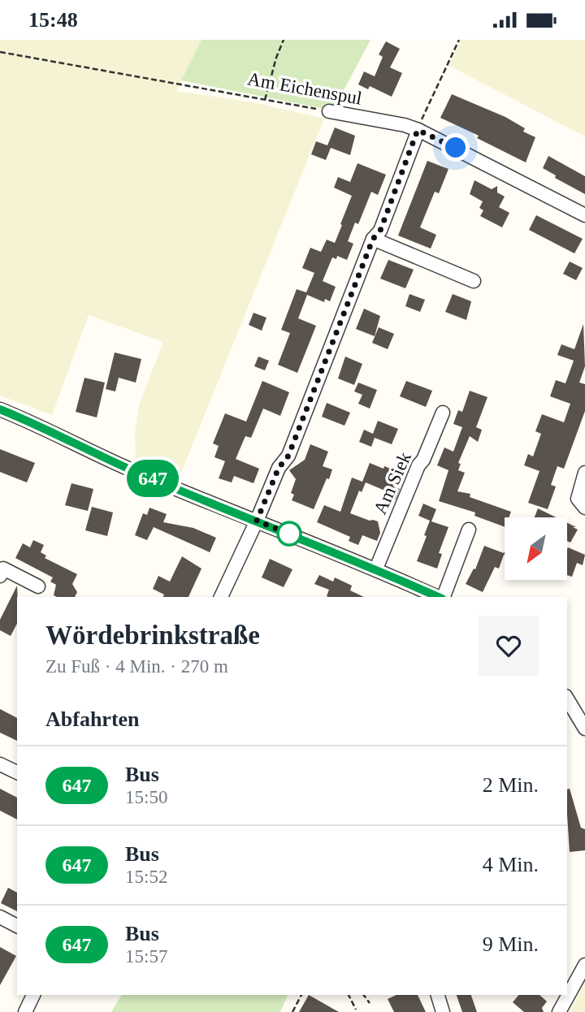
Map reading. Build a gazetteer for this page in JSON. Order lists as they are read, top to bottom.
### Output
{
  "streets": {
    "street": ["Am Eichenspul", "Am Siek"]
  },
  "lines": ["bus line 647"],
  "north": "bottom left",
  "page": {
    "status": "15:48",
    "on_map": "647",
    "heading": [
      ["Wördebrinkstraße", "Zu Fuß · 4 Min. · 270 m"],
      "Abfahrten"
    ],
    "list": [
      {
        "mark": "647",
        "name": "Bus",
        "note": "15:50",
        "value": "2 Min."
      },
      {
        "mark": "647",
        "name": "Bus",
        "note": "15:52",
        "value": "4 Min."
      },
      {
        "mark": "647",
        "name": "Bus",
        "note": "15:57",
        "value": "9 Min."
      }
    ]
  }
}
